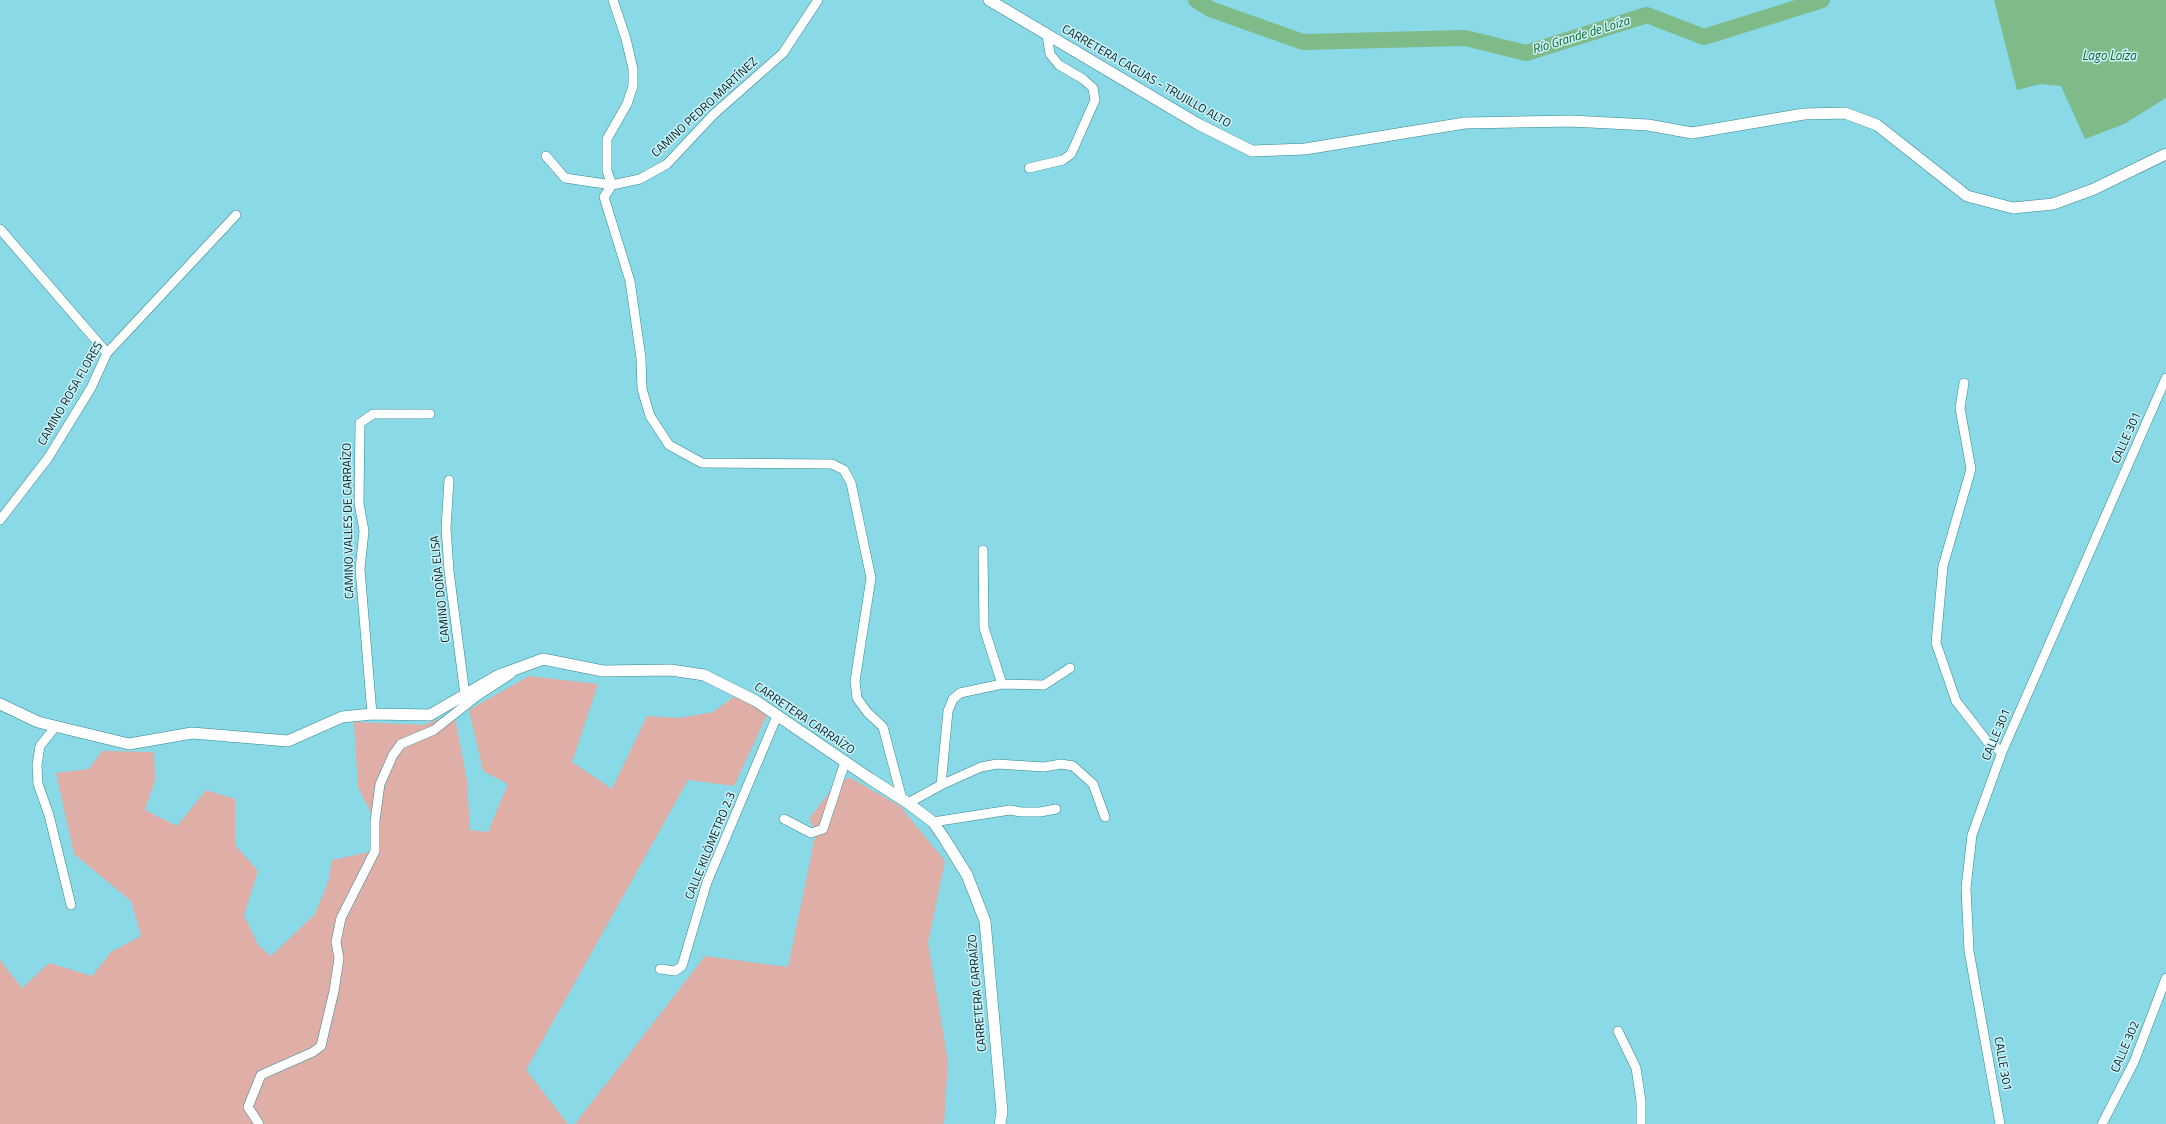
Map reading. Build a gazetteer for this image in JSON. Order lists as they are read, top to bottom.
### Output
{
  "streets": {
    "street": [
      "CARRETERA CAGUAS - TRUJILLO ALTO",
      "CAMINO PEDRO MARTÍNEZ",
      "CAMINO ROSA FLORES",
      "CALLE 301",
      "CAMINO VALLES DE CARRAÍZO",
      "CAMINO DOÑA ELISA",
      "CARRETERA CARRAÍZO",
      "CALLE KILÓMETRO 2.3",
      "CALLE 302"
    ]
  },
  "crossings": [
    ["CAMINO VALLES DE CARRAÍZO", "CARRETERA CARRAÍZO"],
    ["CAMINO DOÑA ELISA", "CARRETERA CARRAÍZO"],
    ["CARRETERA CARRAÍZO", "CALLE KILÓMETRO 2.3"]
  ],
  "water": ["Río Grande de Loíza", "Lago Loíza"]
}
